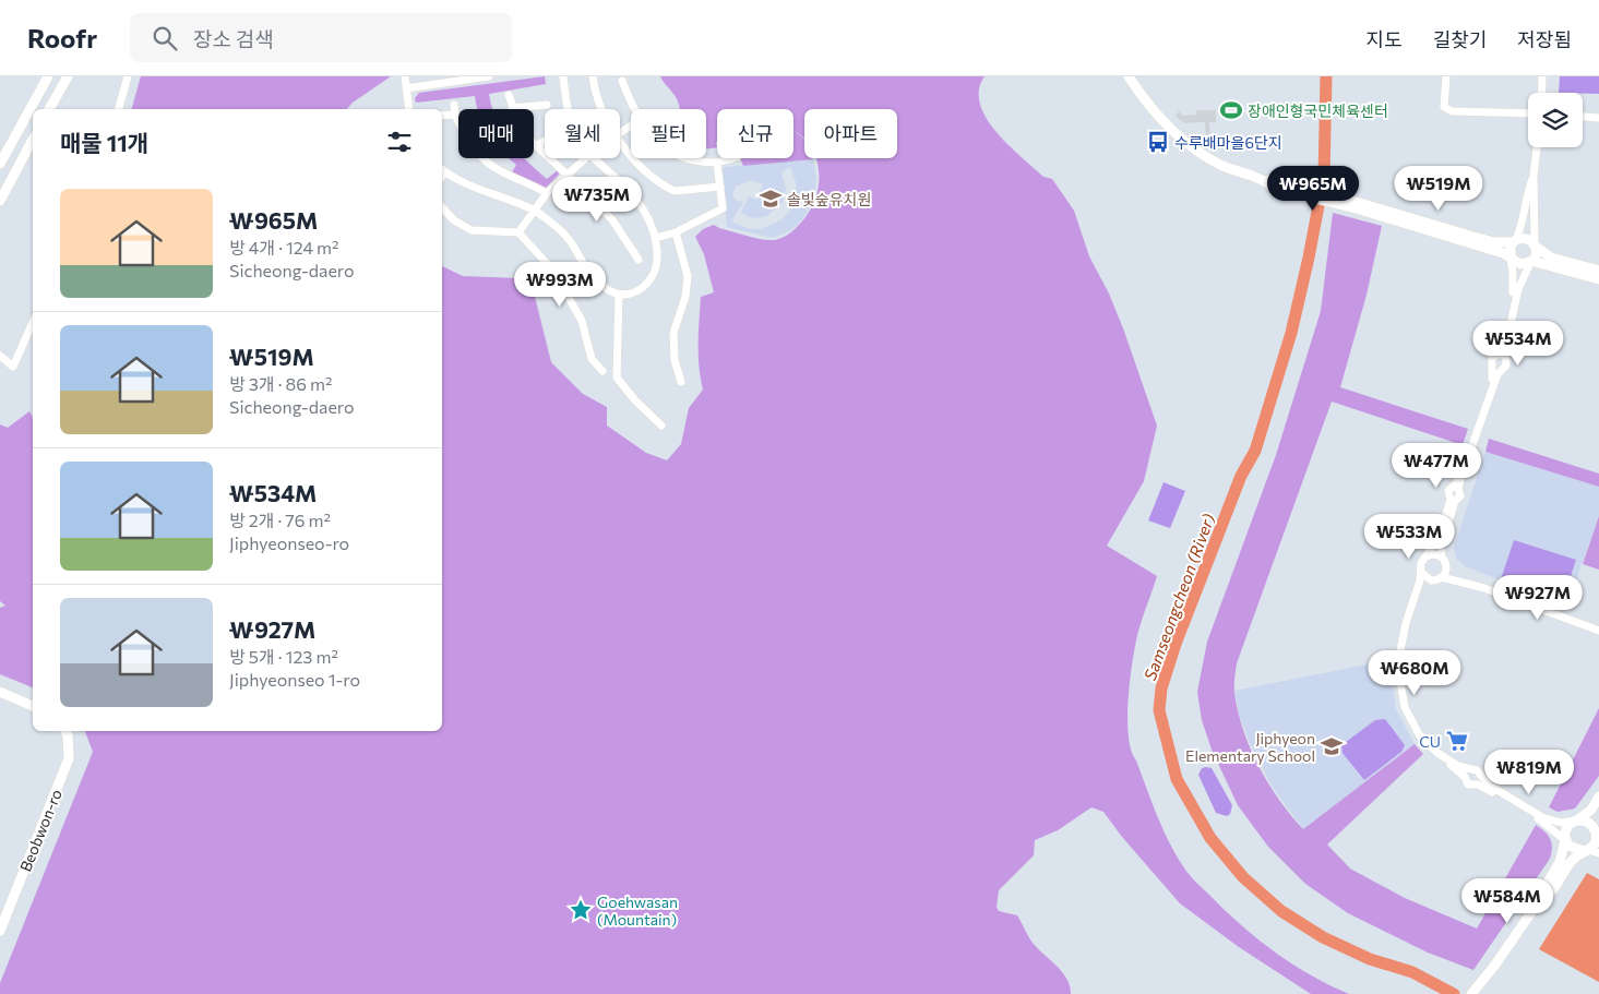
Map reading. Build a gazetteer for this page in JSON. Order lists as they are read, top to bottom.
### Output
{
  "streets": {
    "street": ["Beobwon-ro"]
  },
  "water": ["Samseongcheon (River)"],
  "places": {
    "sports": ["장애인형국민체육센터"],
    "bus stop": ["수루배마을6단지"],
    "school or university": ["솔빛숲유치원", "Jiphyeon Elementary School"],
    "supermarket": ["CU"],
    "place": ["Goehwasan (Mountain)"]
  },
  "page": {
    "header": "Roofr",
    "search": "장소 검색",
    "nav": ["지도", "길찾기", "저장됨"],
    "chip": [
      "매매",
      "월세",
      "필터",
      "신규",
      "아파트"
    ],
    "heading": "매물 11개",
    "price": [
      "₩965M",
      "₩519M",
      "₩735M",
      "₩993M",
      "₩534M",
      "₩477M",
      "₩533M",
      "₩927M",
      "₩680M",
      "₩819M",
      "₩584M"
    ],
    "list": [
      {
        "name": "₩965M",
        "note": "방 4개 · 124 m² · Sicheong-daero"
      },
      {
        "name": "₩519M",
        "note": "방 3개 · 86 m² · Sicheong-daero"
      },
      {
        "name": "₩534M",
        "note": "방 2개 · 76 m² · Jiphyeonseo-ro"
      },
      {
        "name": "₩927M",
        "note": "방 5개 · 123 m² · Jiphyeonseo 1-ro"
      }
    ]
  }
}
